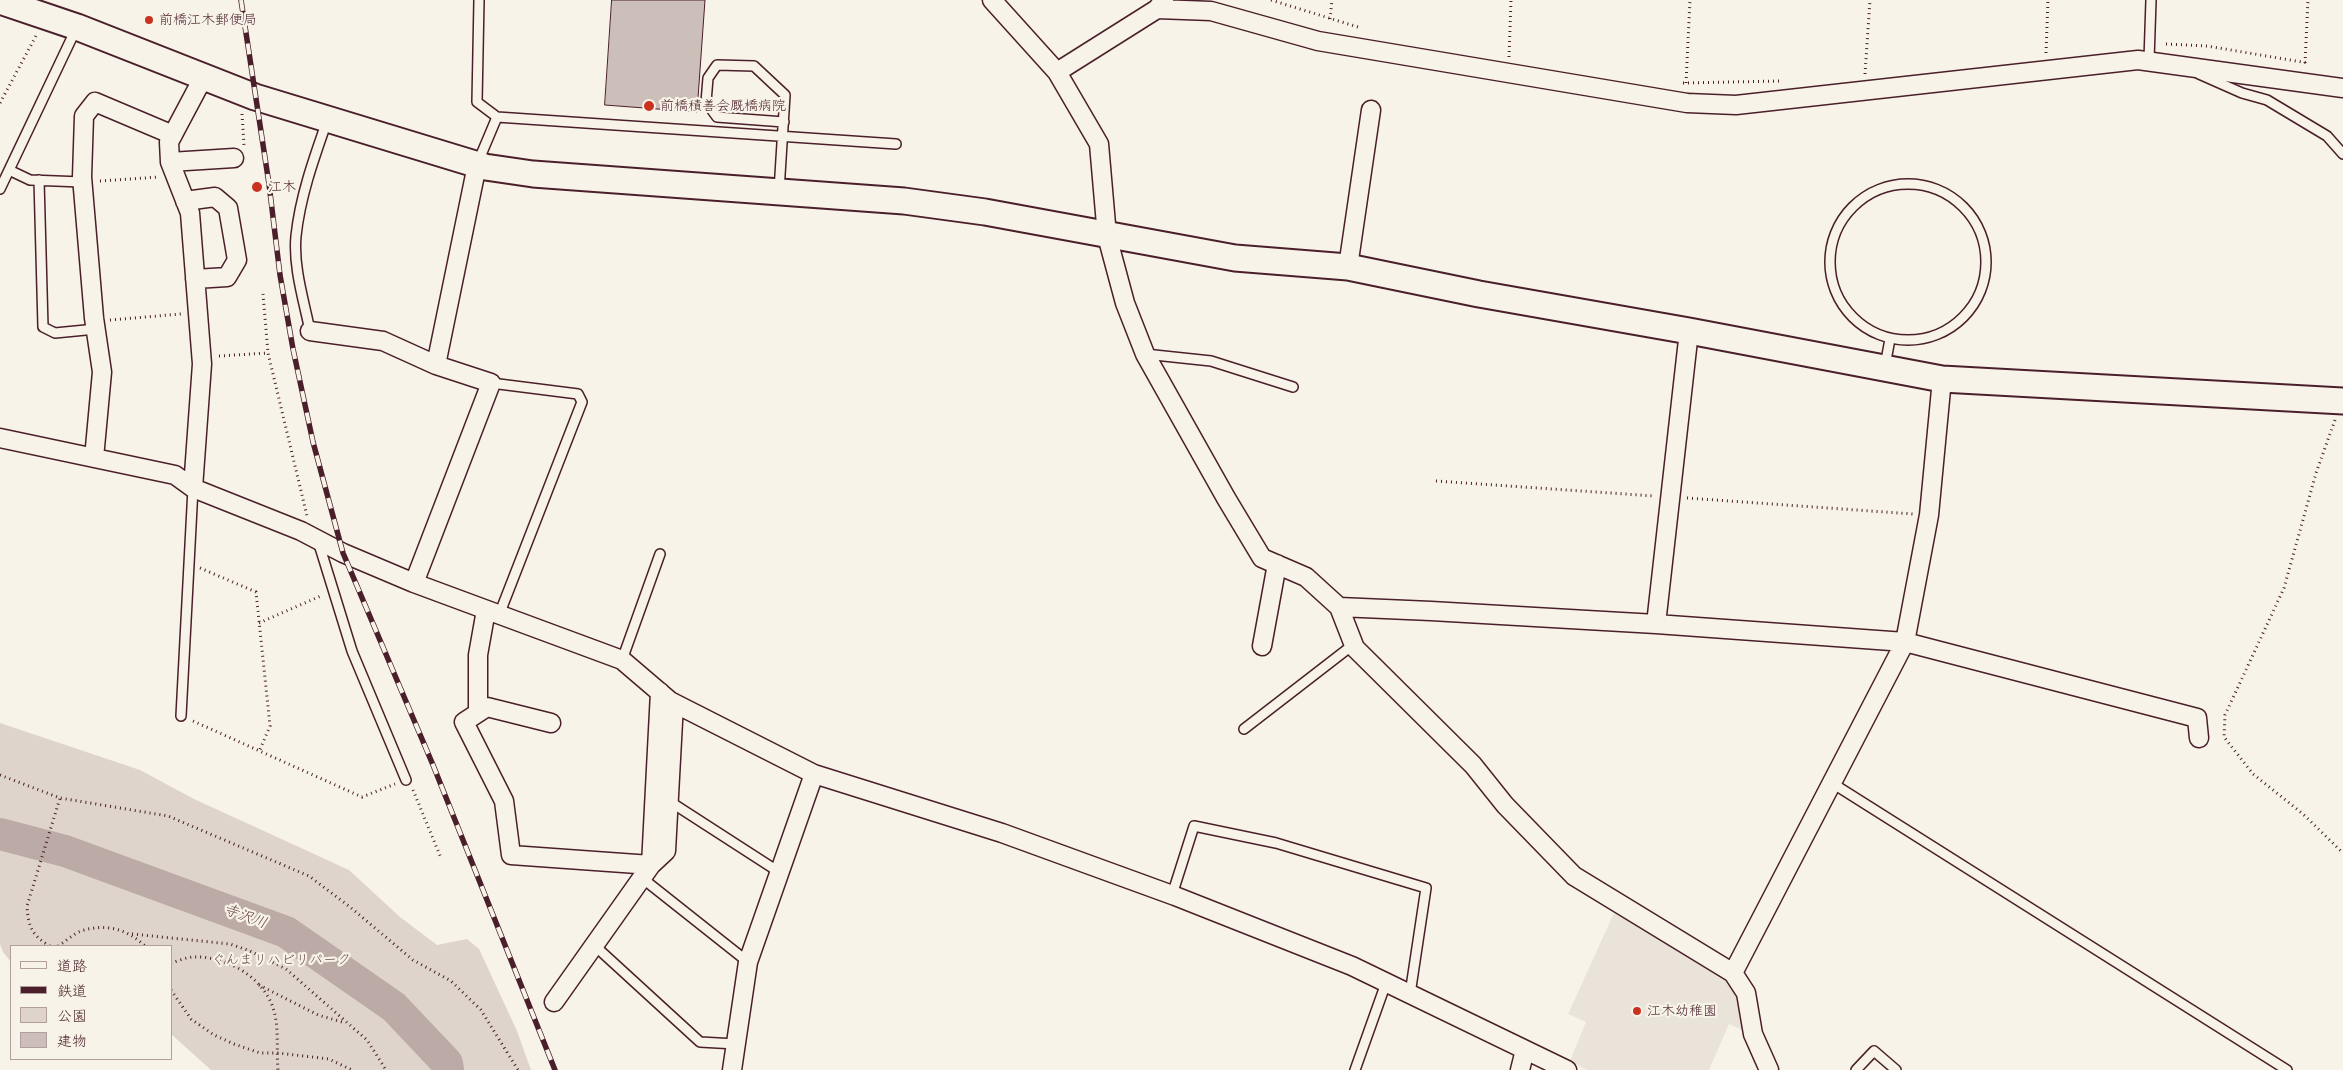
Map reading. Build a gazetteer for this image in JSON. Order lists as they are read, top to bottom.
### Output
{
  "water": ["寺沢川"],
  "parks": ["ぐんまリハビリパーク"],
  "places": [
    "前橋江木郵便局",
    "前橋積善会厩橋病院",
    "江木",
    "江木幼稚園"
  ],
  "legend": [
    "道路",
    "鉄道",
    "公園",
    "建物"
  ]
}
